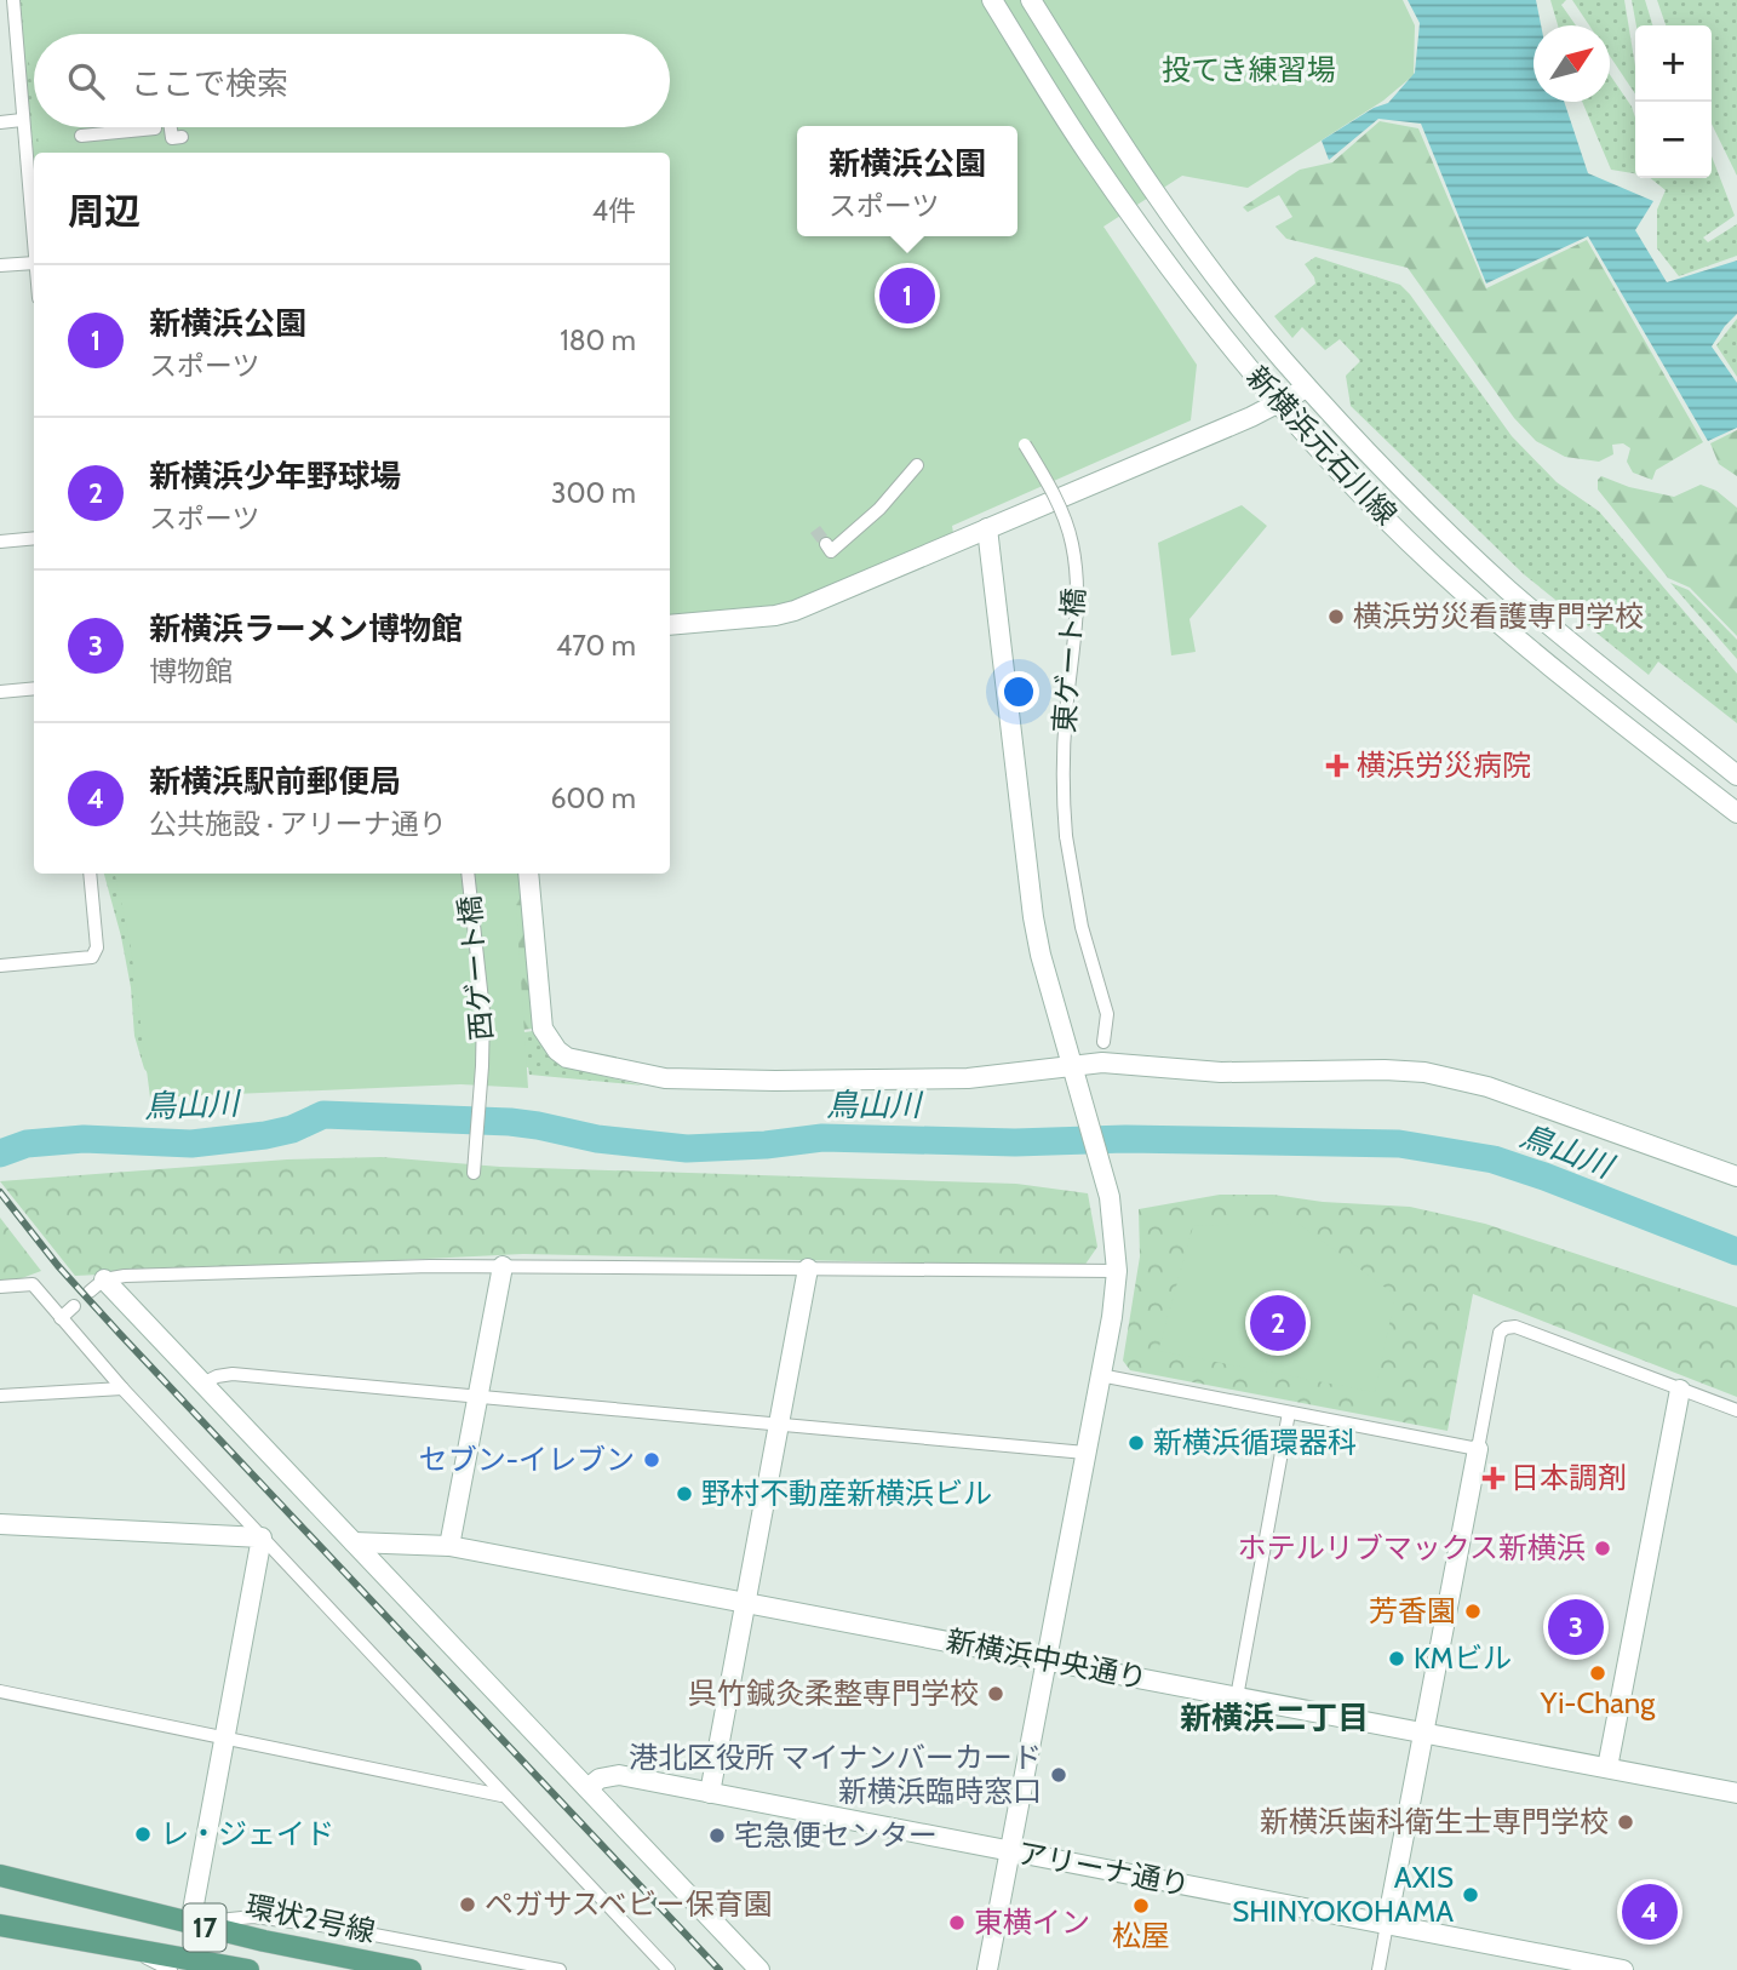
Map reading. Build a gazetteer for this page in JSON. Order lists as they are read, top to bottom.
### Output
{
  "streets": {
    "main road": ["環状2号線", "17"],
    "street": [
      "新横浜元石川線",
      "東ゲート橋",
      "西ゲート橋",
      "新横浜中央通り",
      "アリーナ通り"
    ]
  },
  "districts": ["新横浜二丁目"],
  "water": ["鳥山川"],
  "parks": ["投てき練習場"],
  "places": {
    "other": [
      "横浜労災看護専門学校",
      "新横浜循環器科",
      "セブン-イレブン",
      "野村不動産新横浜ビル",
      "ホテルリブマックス新横浜",
      "芳香園",
      "KMビル",
      "Yi-Chang",
      "呉竹鍼灸柔整専門学校",
      "港北区役所 マイナンバーカード 新横浜臨時窓口",
      "新横浜歯科衛生士専門学校",
      "レ・ジェイド",
      "宅急便センター",
      "AXIS SHINYOKOHAMA",
      "ペガサスベビー保育園",
      "松屋",
      "東横イン"
    ],
    "health": ["横浜労災病院", "日本調剤"]
  },
  "north": "top right",
  "page": {
    "map_buttons": ["+", "−"],
    "search": "ここで検索",
    "popup": ["新横浜公園", "スポーツ"],
    "heading": ["周辺", "4件"],
    "pins": [
      "1",
      "2",
      "3",
      "4"
    ],
    "list": [
      {
        "mark": "1",
        "name": "新横浜公園",
        "note": "スポーツ",
        "value": "180 m"
      },
      {
        "mark": "2",
        "name": "新横浜少年野球場",
        "note": "スポーツ",
        "value": "300 m"
      },
      {
        "mark": "3",
        "name": "新横浜ラーメン博物館",
        "note": "博物館",
        "value": "470 m"
      },
      {
        "mark": "4",
        "name": "新横浜駅前郵便局",
        "note": "公共施設 · アリーナ通り",
        "value": "600 m"
      }
    ]
  }
}
